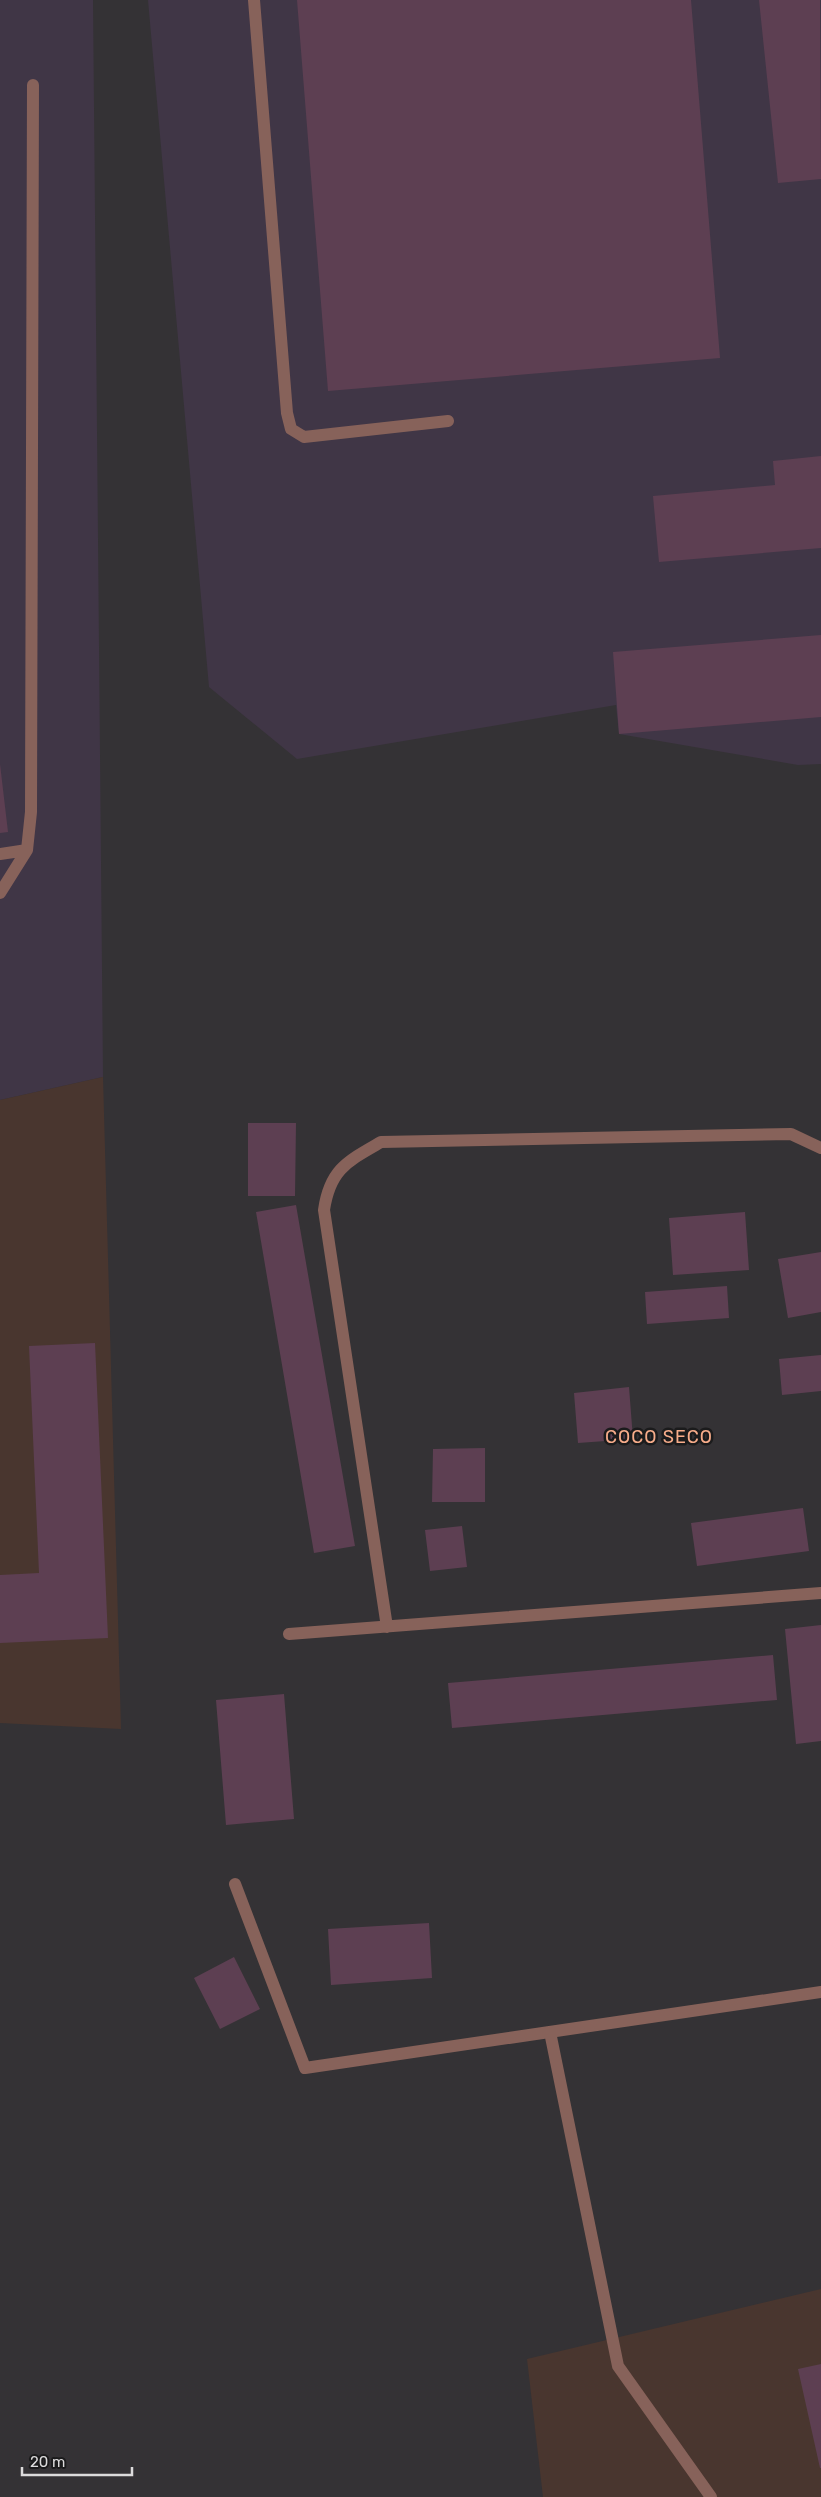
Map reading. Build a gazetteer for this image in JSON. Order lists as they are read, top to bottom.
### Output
{
  "districts": ["COCO SECO"],
  "scale_bar": "20 m"
}
